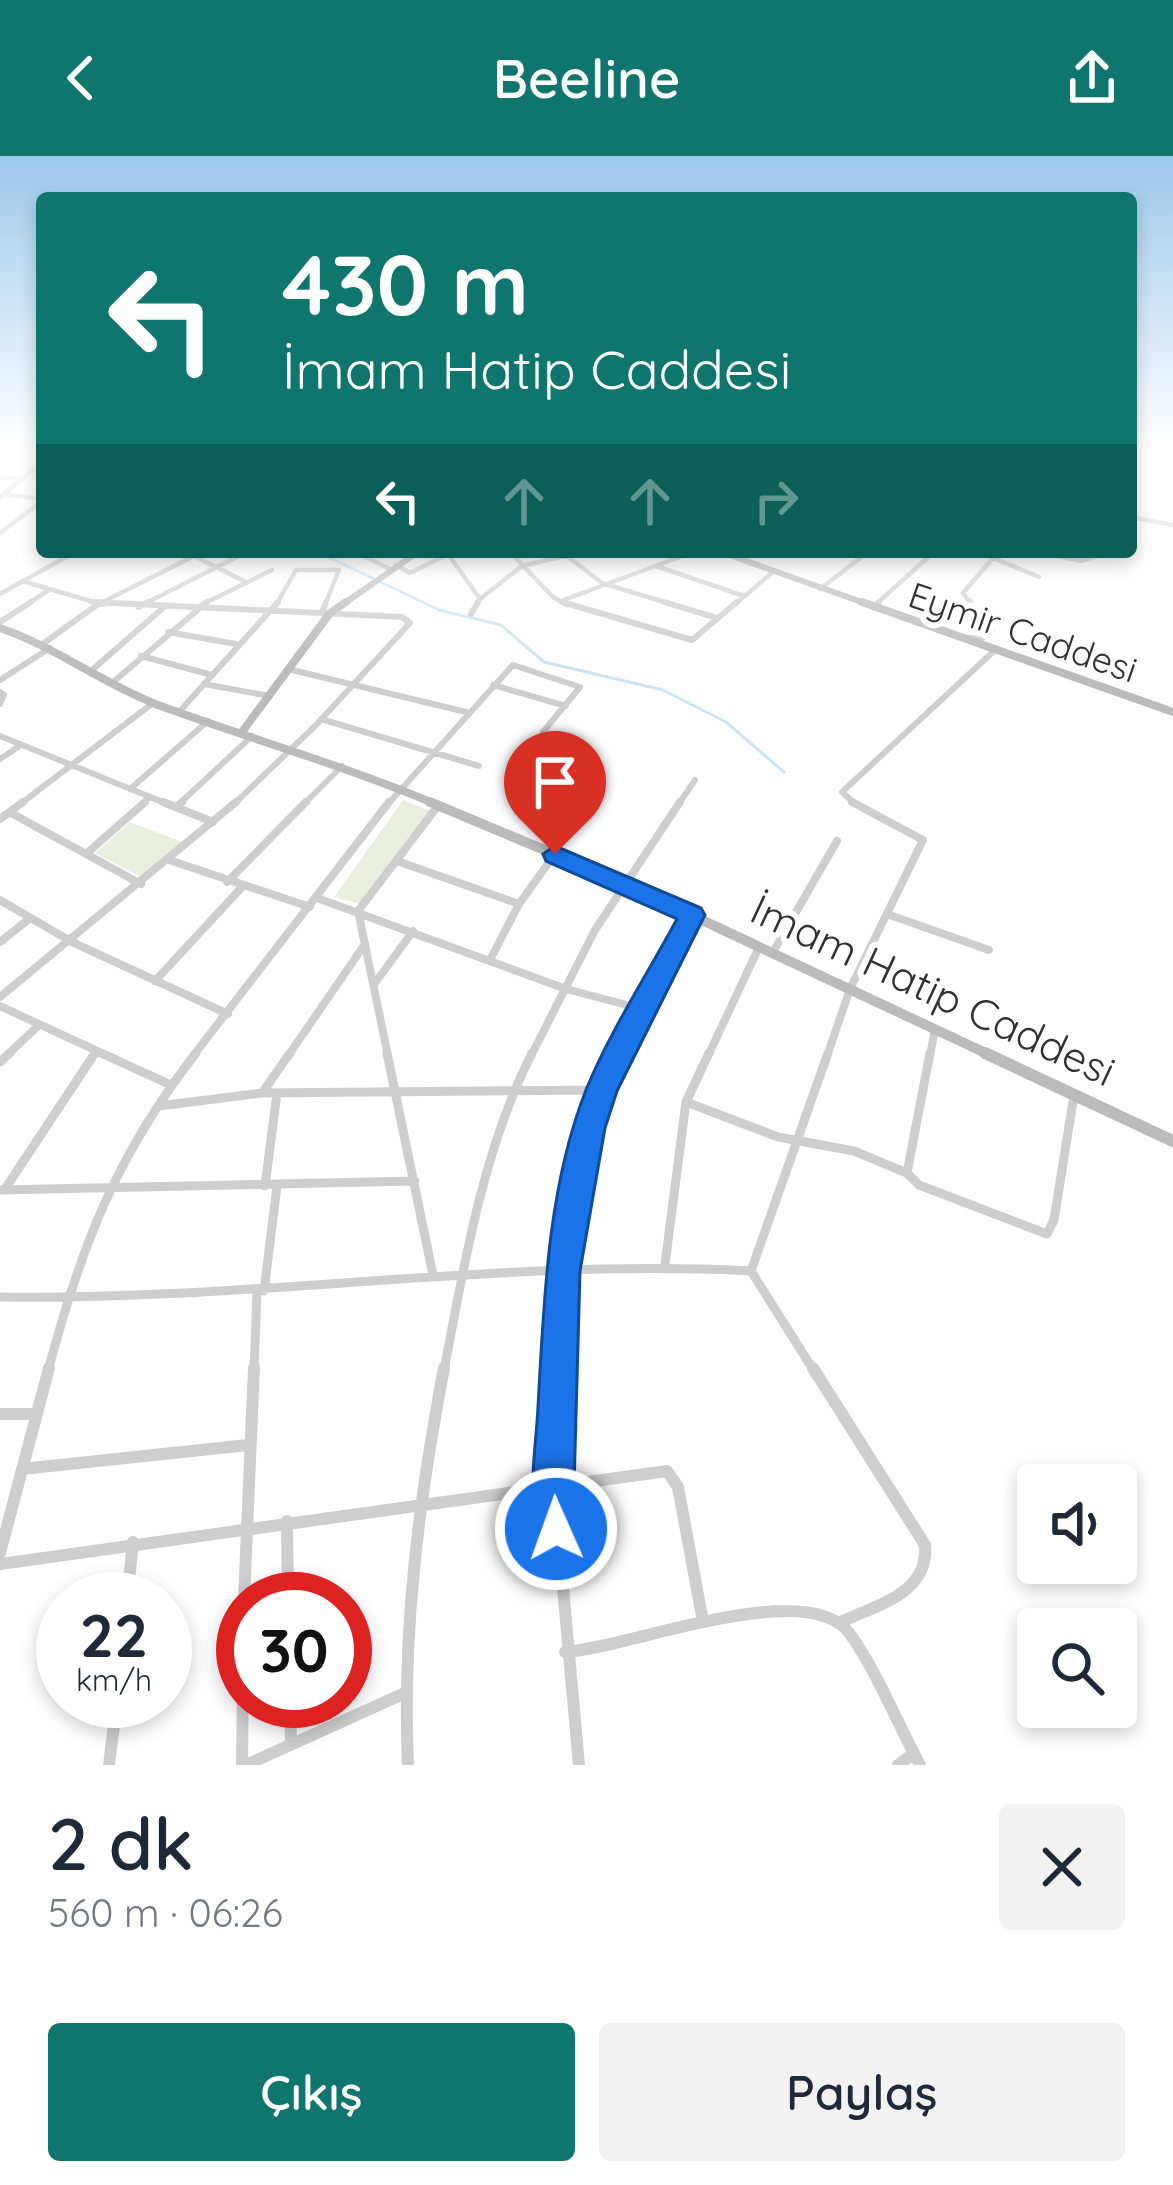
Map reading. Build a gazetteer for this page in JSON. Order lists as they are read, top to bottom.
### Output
{
  "streets": {
    "street": ["Eymir Caddesi", "İmam Hatip Caddesi"]
  },
  "page": {
    "header": "Beeline",
    "turn": ["430 m", "İmam Hatip Caddesi"],
    "speed": "22 km/h",
    "limit": "30",
    "heading": ["2 dk", "560 m · 06:26"],
    "buttons": ["Çıkış", "Paylaş"]
  }
}
